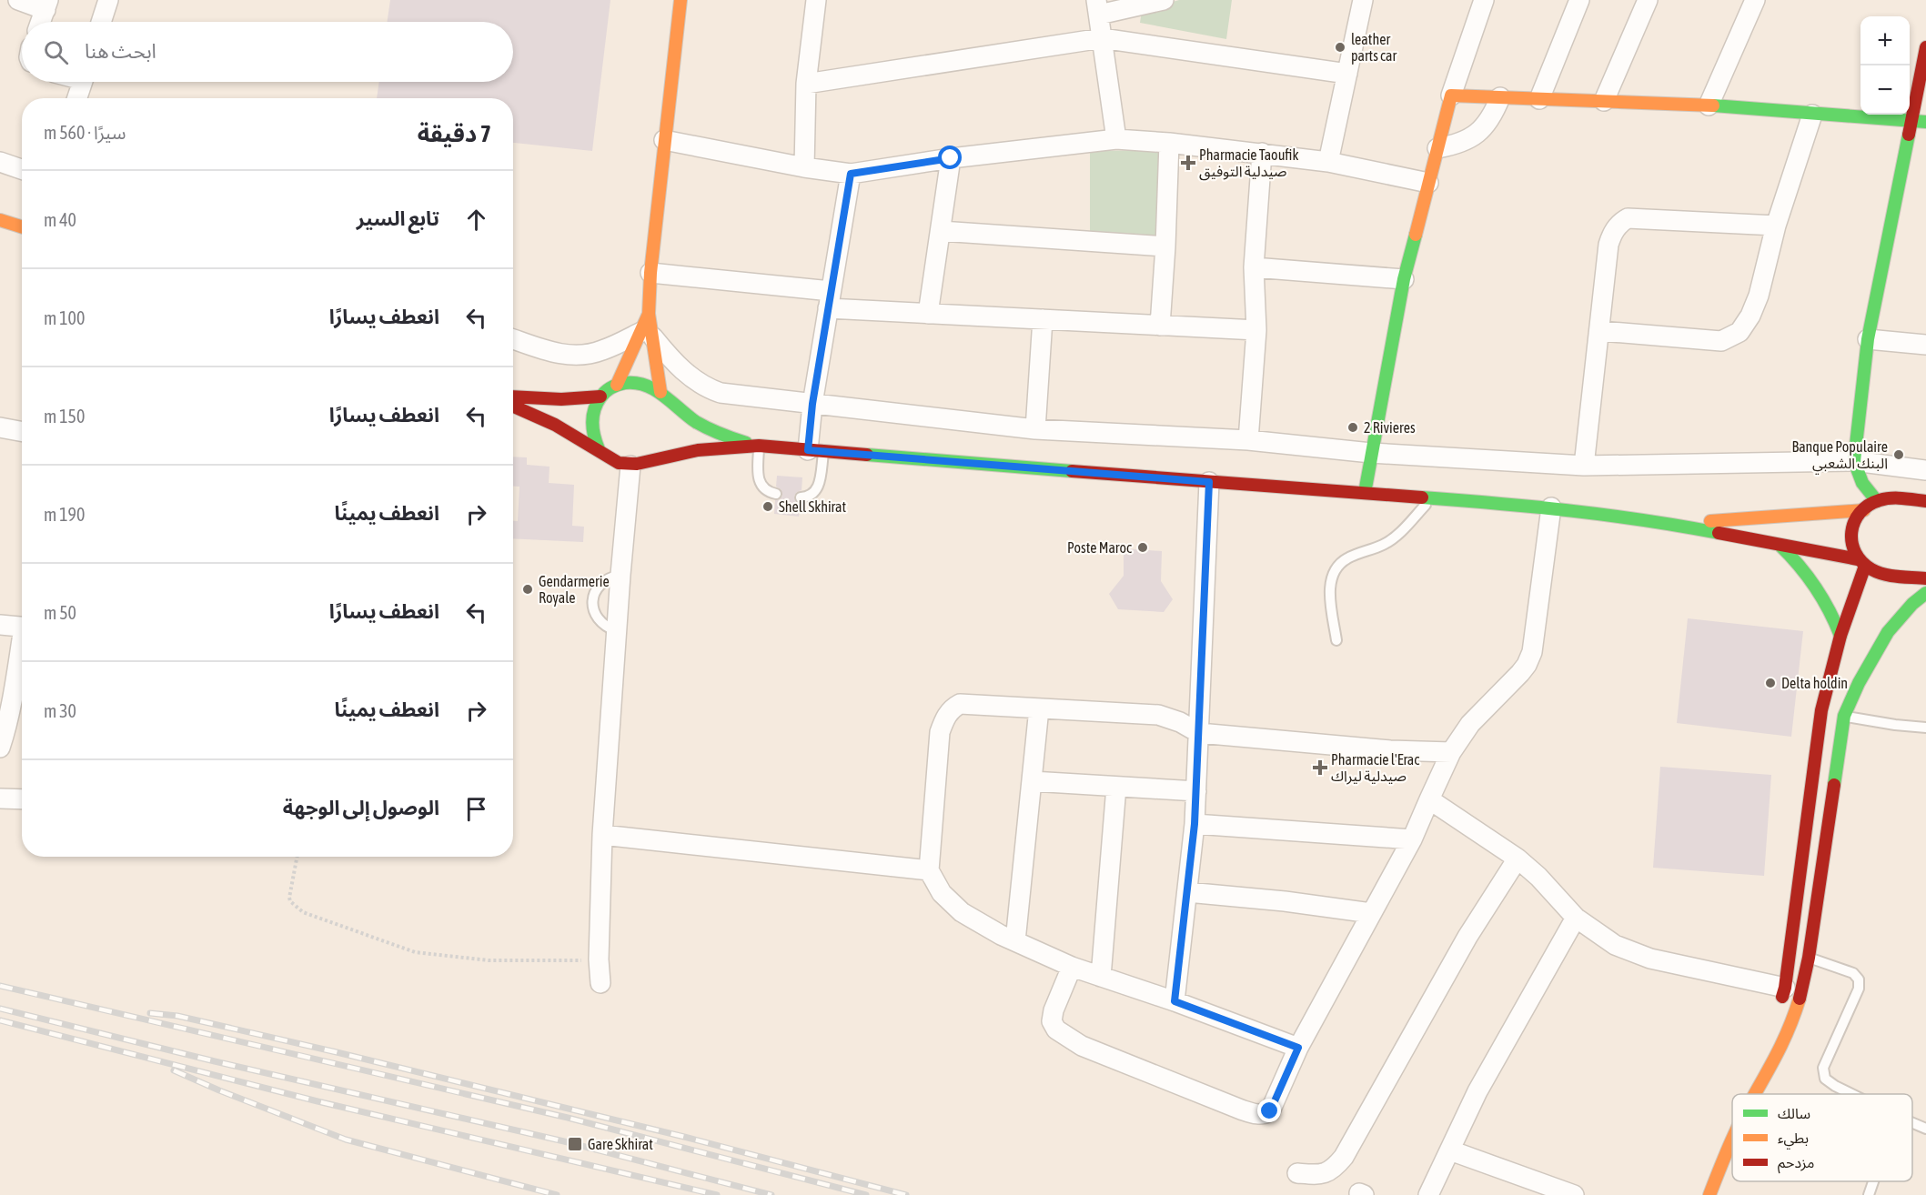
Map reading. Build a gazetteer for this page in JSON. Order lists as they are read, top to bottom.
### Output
{
  "places": {
    "other": [
      "leather parts car",
      "2 Rivieres",
      "Banque Populaire البنك الشعبي",
      "Shell Skhirat",
      "Poste Maroc",
      "Gendarmerie Royale",
      "Delta holdin"
    ],
    "health": ["Pharmacie Taoufik صيدلية التوفيق", "Pharmacie l'Erac صيدلية ليراك"],
    "transit": ["Gare Skhirat"]
  },
  "legend": ["سالك", "بطيء", "مزدحم"],
  "page": {
    "map_buttons": ["+", "−"],
    "search": "ابحث هنا",
    "heading": ["7 دقيقة", "سيرًا · 560 m"],
    "list": [
      ["تابع السير", "40 m"],
      ["انعطف يسارًا", "100 m"],
      ["انعطف يسارًا", "150 m"],
      ["انعطف يمينًا", "190 m"],
      ["انعطف يسارًا", "50 m"],
      ["انعطف يمينًا", "30 m"],
      "الوصول إلى الوجهة"
    ]
  }
}
